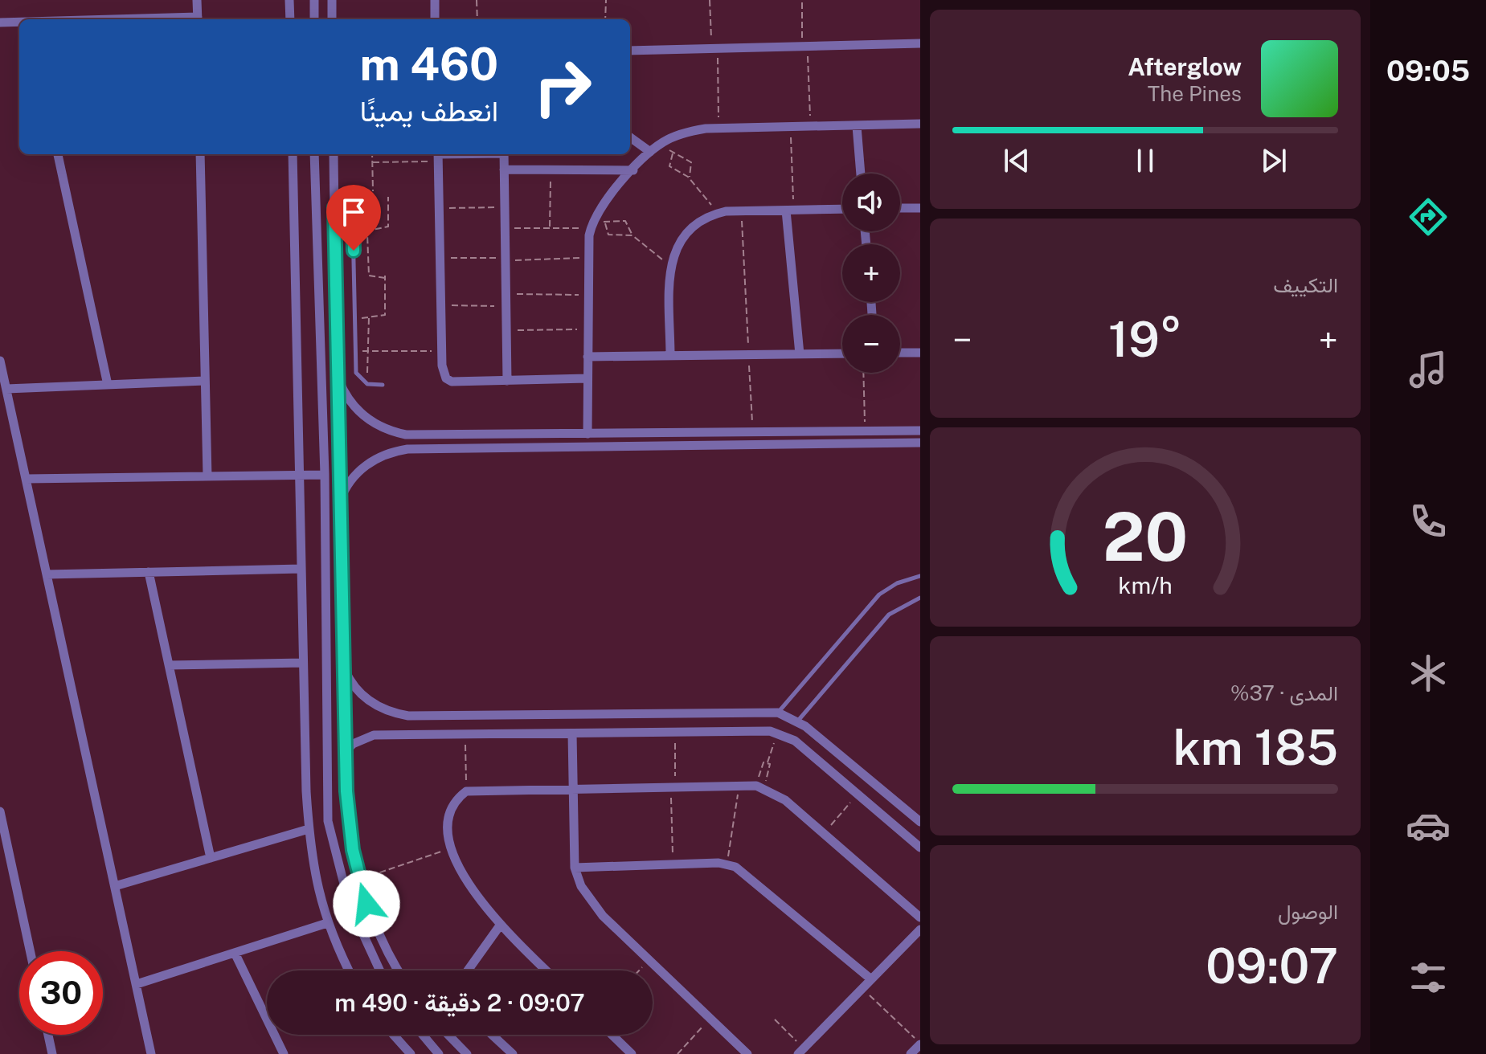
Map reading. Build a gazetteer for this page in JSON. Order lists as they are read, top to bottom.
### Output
{
  "page": {
    "tabs": "09:05",
    "turn": ["460 m", "انعطف يمينًا"],
    "song": ["Afterglow", "The Pines"],
    "map_buttons": ["+", "−"],
    "tile": [
      "التكييف",
      ["المدى · 37%", "185 km"],
      ["الوصول", "09:07"]
    ],
    "heat": ["−", "19°", "+"],
    "limit": "30",
    "trip": "09:07 · 2 دقيقة · 490 m",
    "gauge": ["20", "km/h"]
  }
}
